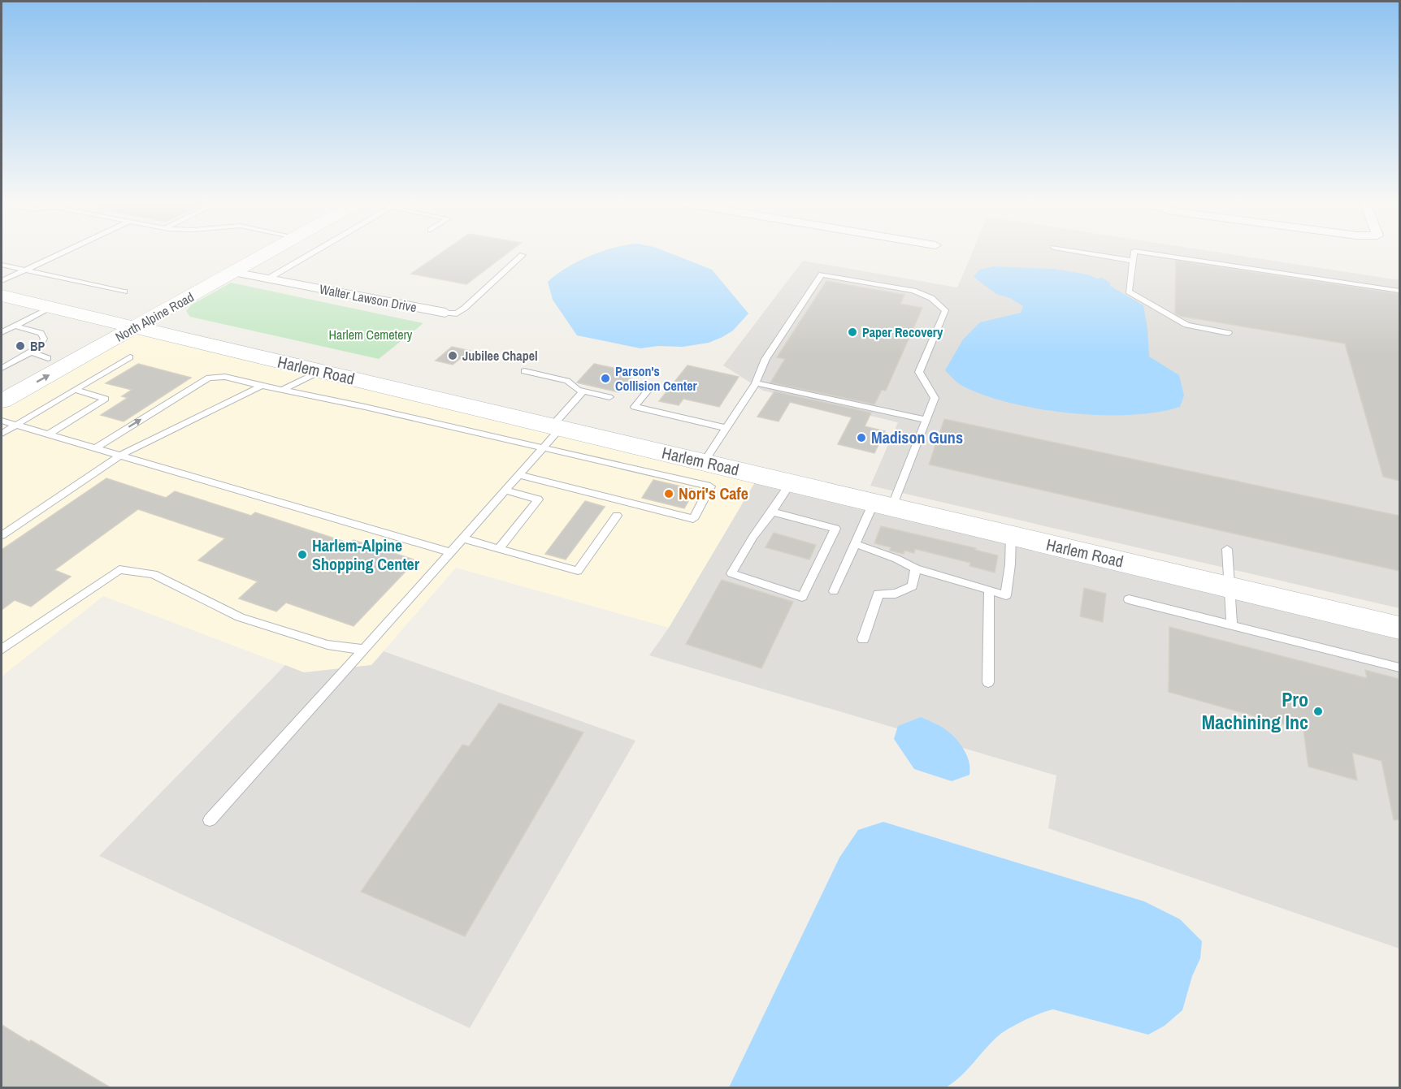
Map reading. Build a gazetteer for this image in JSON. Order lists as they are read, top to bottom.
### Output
{
  "streets": {
    "main road": ["North Alpine Road", "Harlem Road"],
    "street": ["Walter Lawson Drive"]
  },
  "crossings": [
    ["Walter Lawson Drive", "North Alpine Road"],
    ["North Alpine Road", "Harlem Road"]
  ],
  "parks": ["Harlem Cemetery"],
  "places": [
    "Paper Recovery",
    "BP",
    "Jubilee Chapel",
    "Parson's Collision Center",
    "Madison Guns",
    "Nori's Cafe",
    "Harlem-Alpine Shopping Center",
    "Pro Machining Inc"
  ]
}
